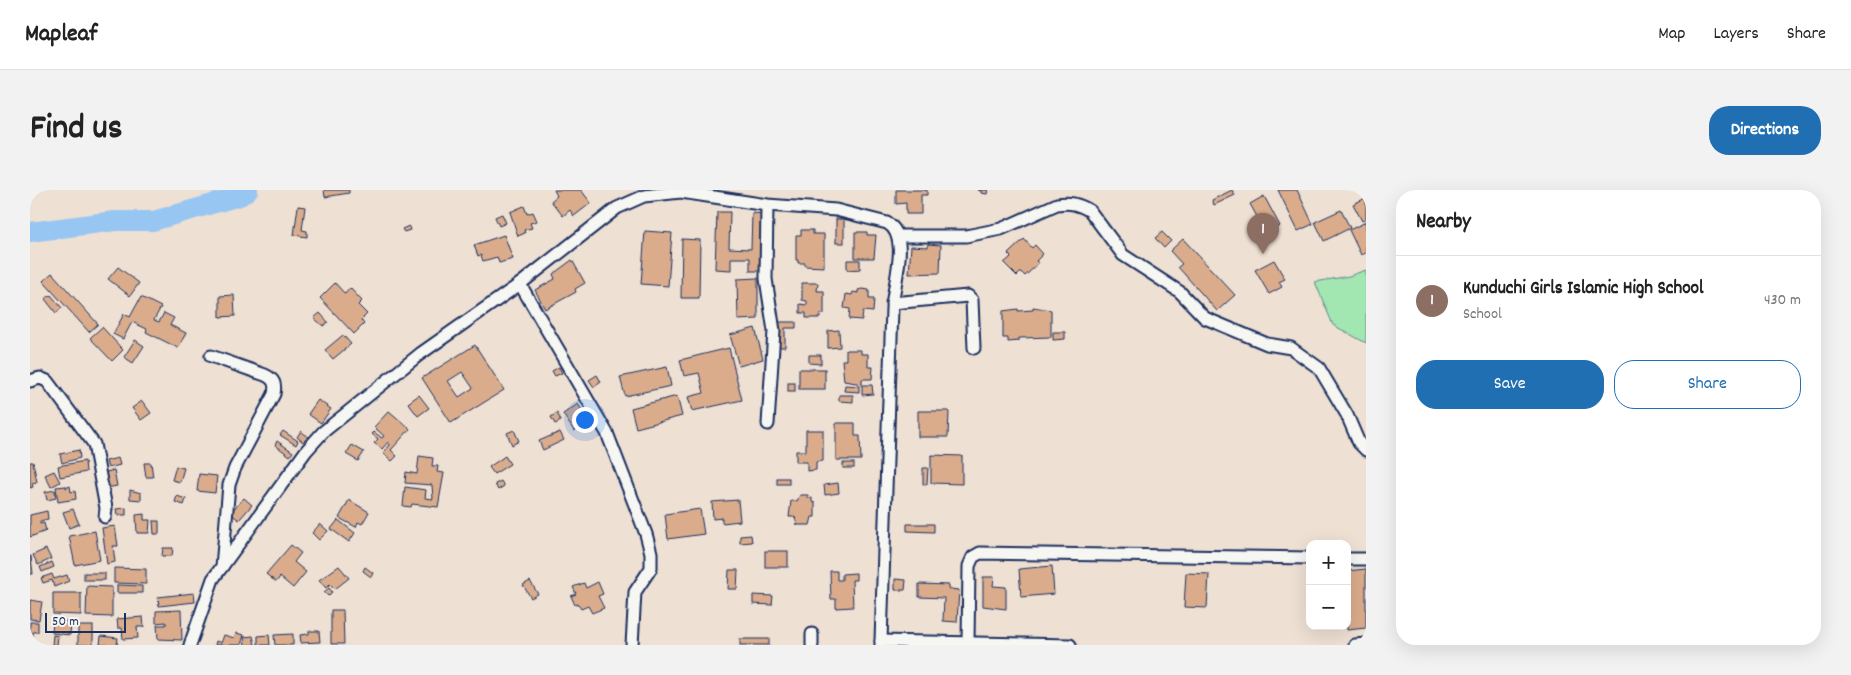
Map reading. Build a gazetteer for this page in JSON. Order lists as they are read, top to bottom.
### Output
{
  "scale_bar": "50 m",
  "page": {
    "header": "Mapleaf",
    "nav": ["Map", "Layers", "Share"],
    "title": "Find us",
    "buttons": [
      "Directions",
      ["Save", "Share"]
    ],
    "heading": "Nearby",
    "pins": "1",
    "list": [
      {
        "mark": "1",
        "name": "Kunduchi Girls Islamic High School",
        "note": "School",
        "value": "430 m"
      }
    ],
    "map_buttons": ["+", "−"],
    "scale": "50 m"
  }
}
